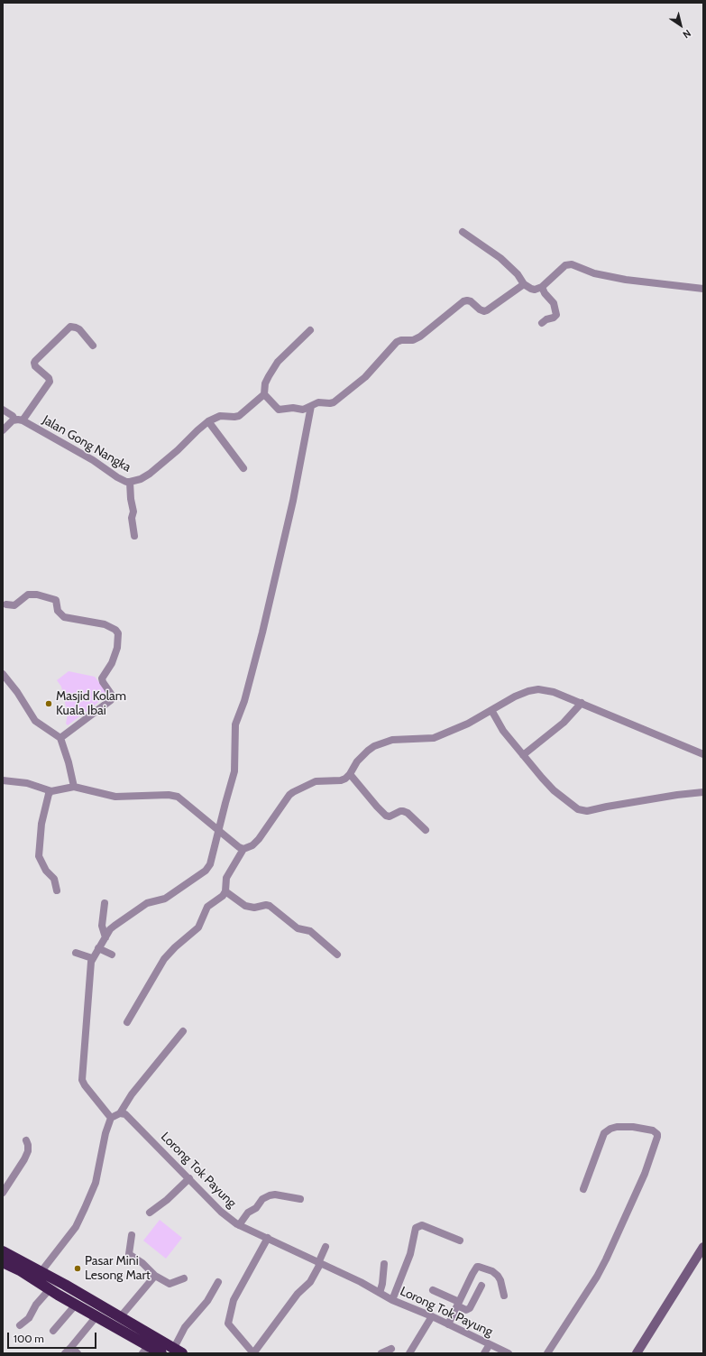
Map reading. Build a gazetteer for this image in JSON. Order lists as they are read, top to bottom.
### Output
{
  "streets": {
    "street": ["Jalan Gong Nangka", "Lorong Tok Payung"]
  },
  "places": ["Masjid Kolam Kuala Ibai", "Pasar Mini Lesong Mart"],
  "scale_bar": "100 m",
  "north": "bottom right"
}
